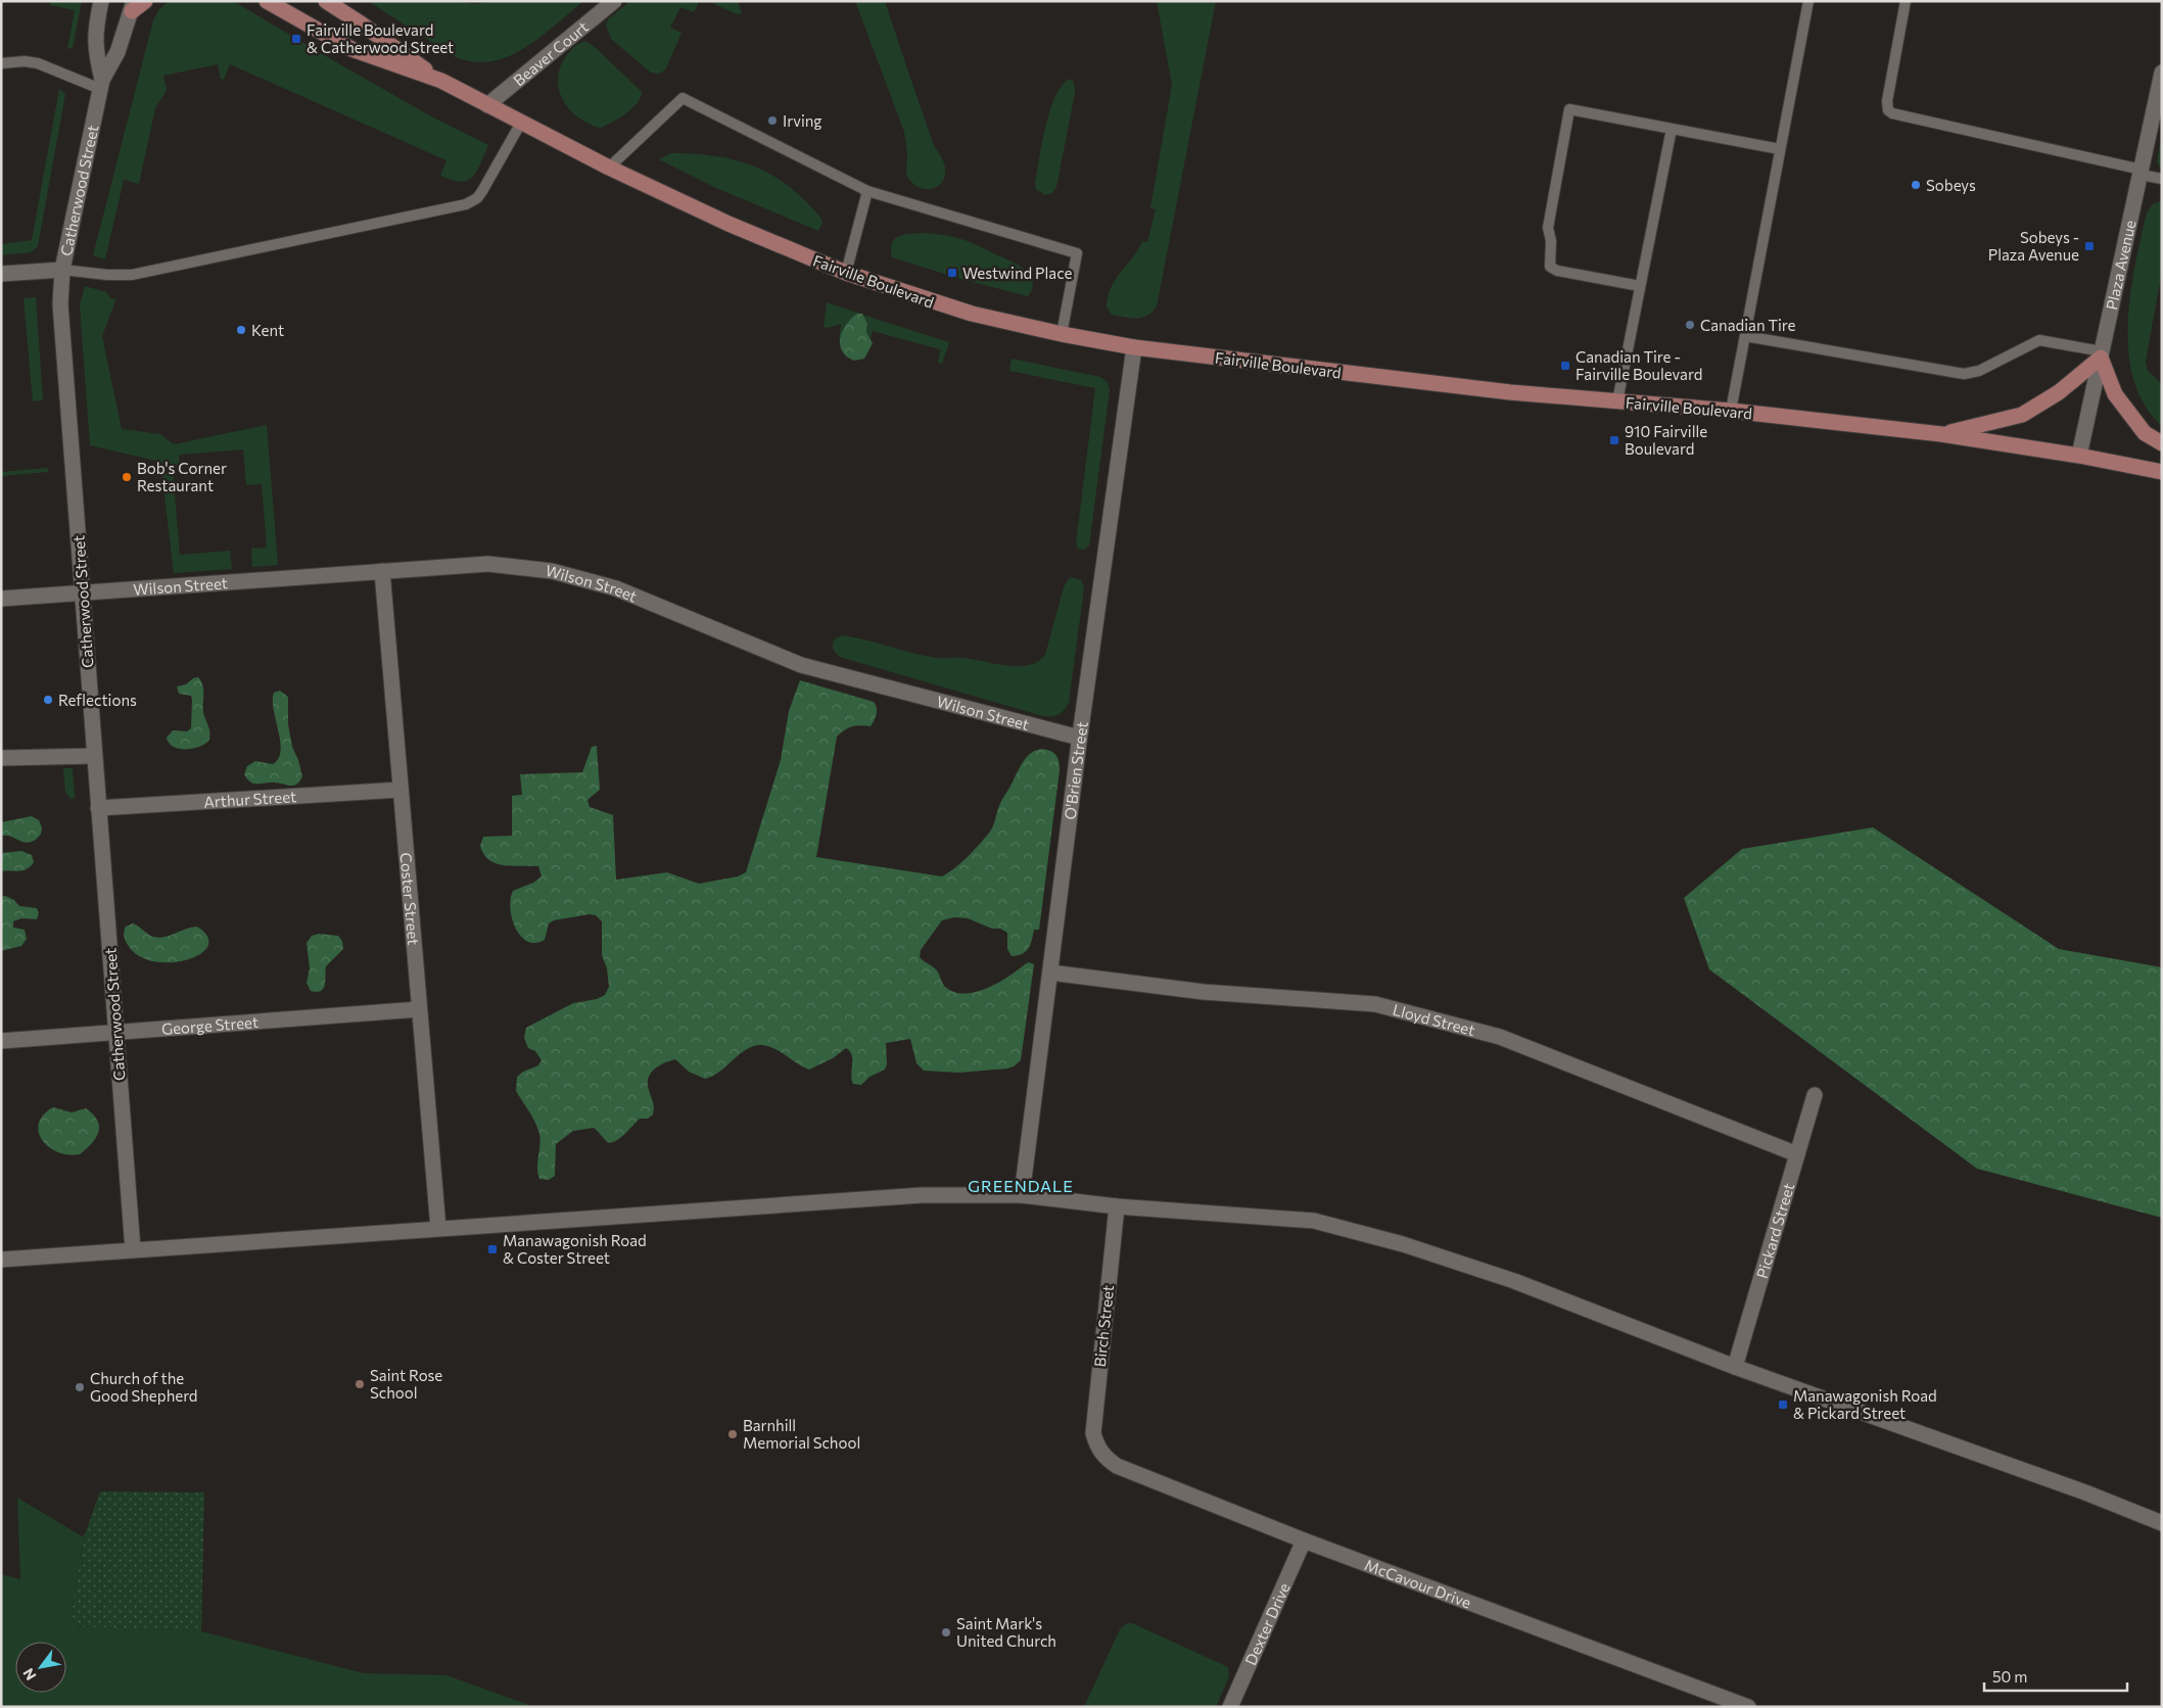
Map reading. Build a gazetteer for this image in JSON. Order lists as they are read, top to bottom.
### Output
{
  "streets": {
    "main road": ["Fairville Boulevard"],
    "street": [
      "Beaver Court",
      "Catherwood Street",
      "Plaza Avenue",
      "Wilson Street",
      "O'Brien Street",
      "Arthur Street",
      "Coster Street",
      "Lloyd Street",
      "George Street",
      "Pickard Street",
      "Birch Street",
      "McCavour Drive",
      "Dexter Drive"
    ]
  },
  "crossings": [
    ["Beaver Court", "Fairville Boulevard"],
    ["Catherwood Street", "Wilson Street"],
    ["Catherwood Street", "Arthur Street"],
    ["Catherwood Street", "George Street"],
    ["Plaza Avenue", "Fairville Boulevard"],
    ["Fairville Boulevard", "O'Brien Street"],
    ["Wilson Street", "O'Brien Street"],
    ["Wilson Street", "Coster Street"],
    ["O'Brien Street", "Lloyd Street"],
    ["Arthur Street", "Coster Street"],
    ["Coster Street", "George Street"],
    ["Lloyd Street", "Pickard Street"],
    ["Birch Street", "McCavour Drive"],
    ["McCavour Drive", "Dexter Drive"]
  ],
  "districts": ["GREENDALE"],
  "places": {
    "transit": [
      "Fairville Boulevard & Catherwood Street",
      "Sobeys - Plaza Avenue",
      "Westwind Place",
      "Canadian Tire - Fairville Boulevard",
      "910 Fairville Boulevard",
      "Manawagonish Road & Coster Street",
      "Manawagonish Road & Pickard Street"
    ],
    "other": [
      "Irving",
      "Sobeys",
      "Canadian Tire",
      "Kent",
      "Bob's Corner Restaurant",
      "Reflections",
      "Saint Rose School",
      "Church of the Good Shepherd",
      "Barnhill Memorial School",
      "Saint Mark's United Church"
    ]
  },
  "scale_bar": "50 m",
  "north": "bottom left"
}
